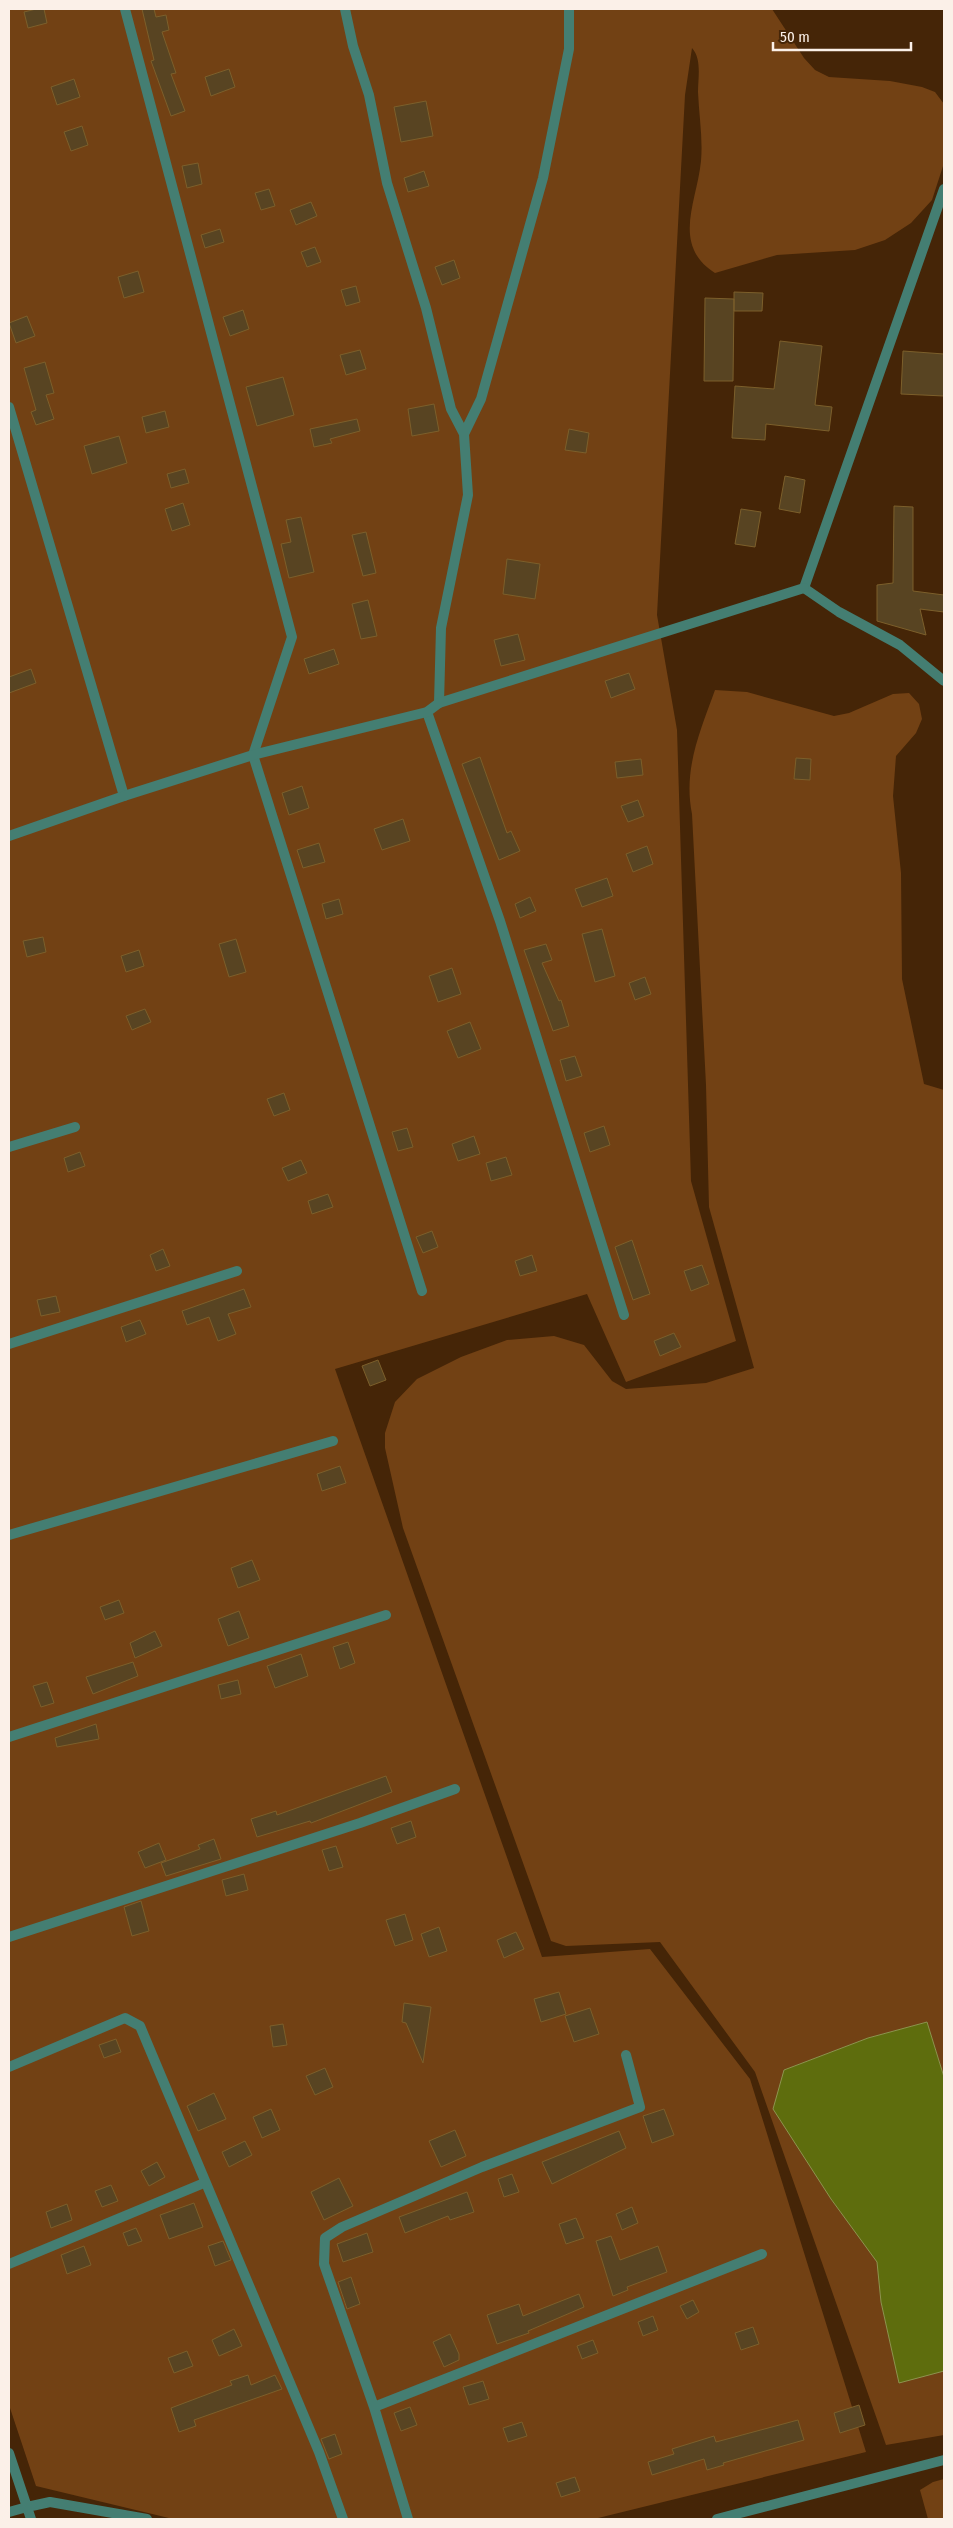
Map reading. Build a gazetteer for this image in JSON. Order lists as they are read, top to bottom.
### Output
{
  "scale_bar": "50 m"
}
